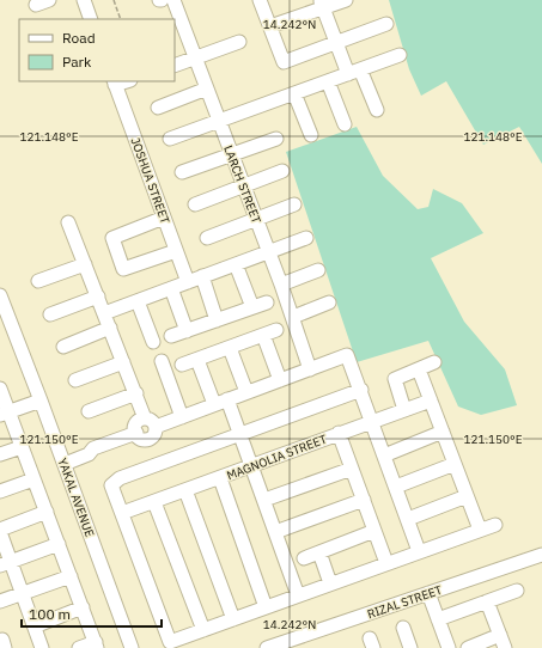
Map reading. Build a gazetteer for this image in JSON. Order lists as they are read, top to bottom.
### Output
{
  "streets": {
    "street": [
      "JOSHUA STREET",
      "LARCH STREET",
      "MAGNOLIA STREET",
      "YAKAL AVENUE",
      "RIZAL STREET"
    ]
  },
  "legend": ["Road", "Park"],
  "scale_bar": "100 m",
  "coordinates": ["14.242°N", "121.148°E", "121.150°E"]
}
